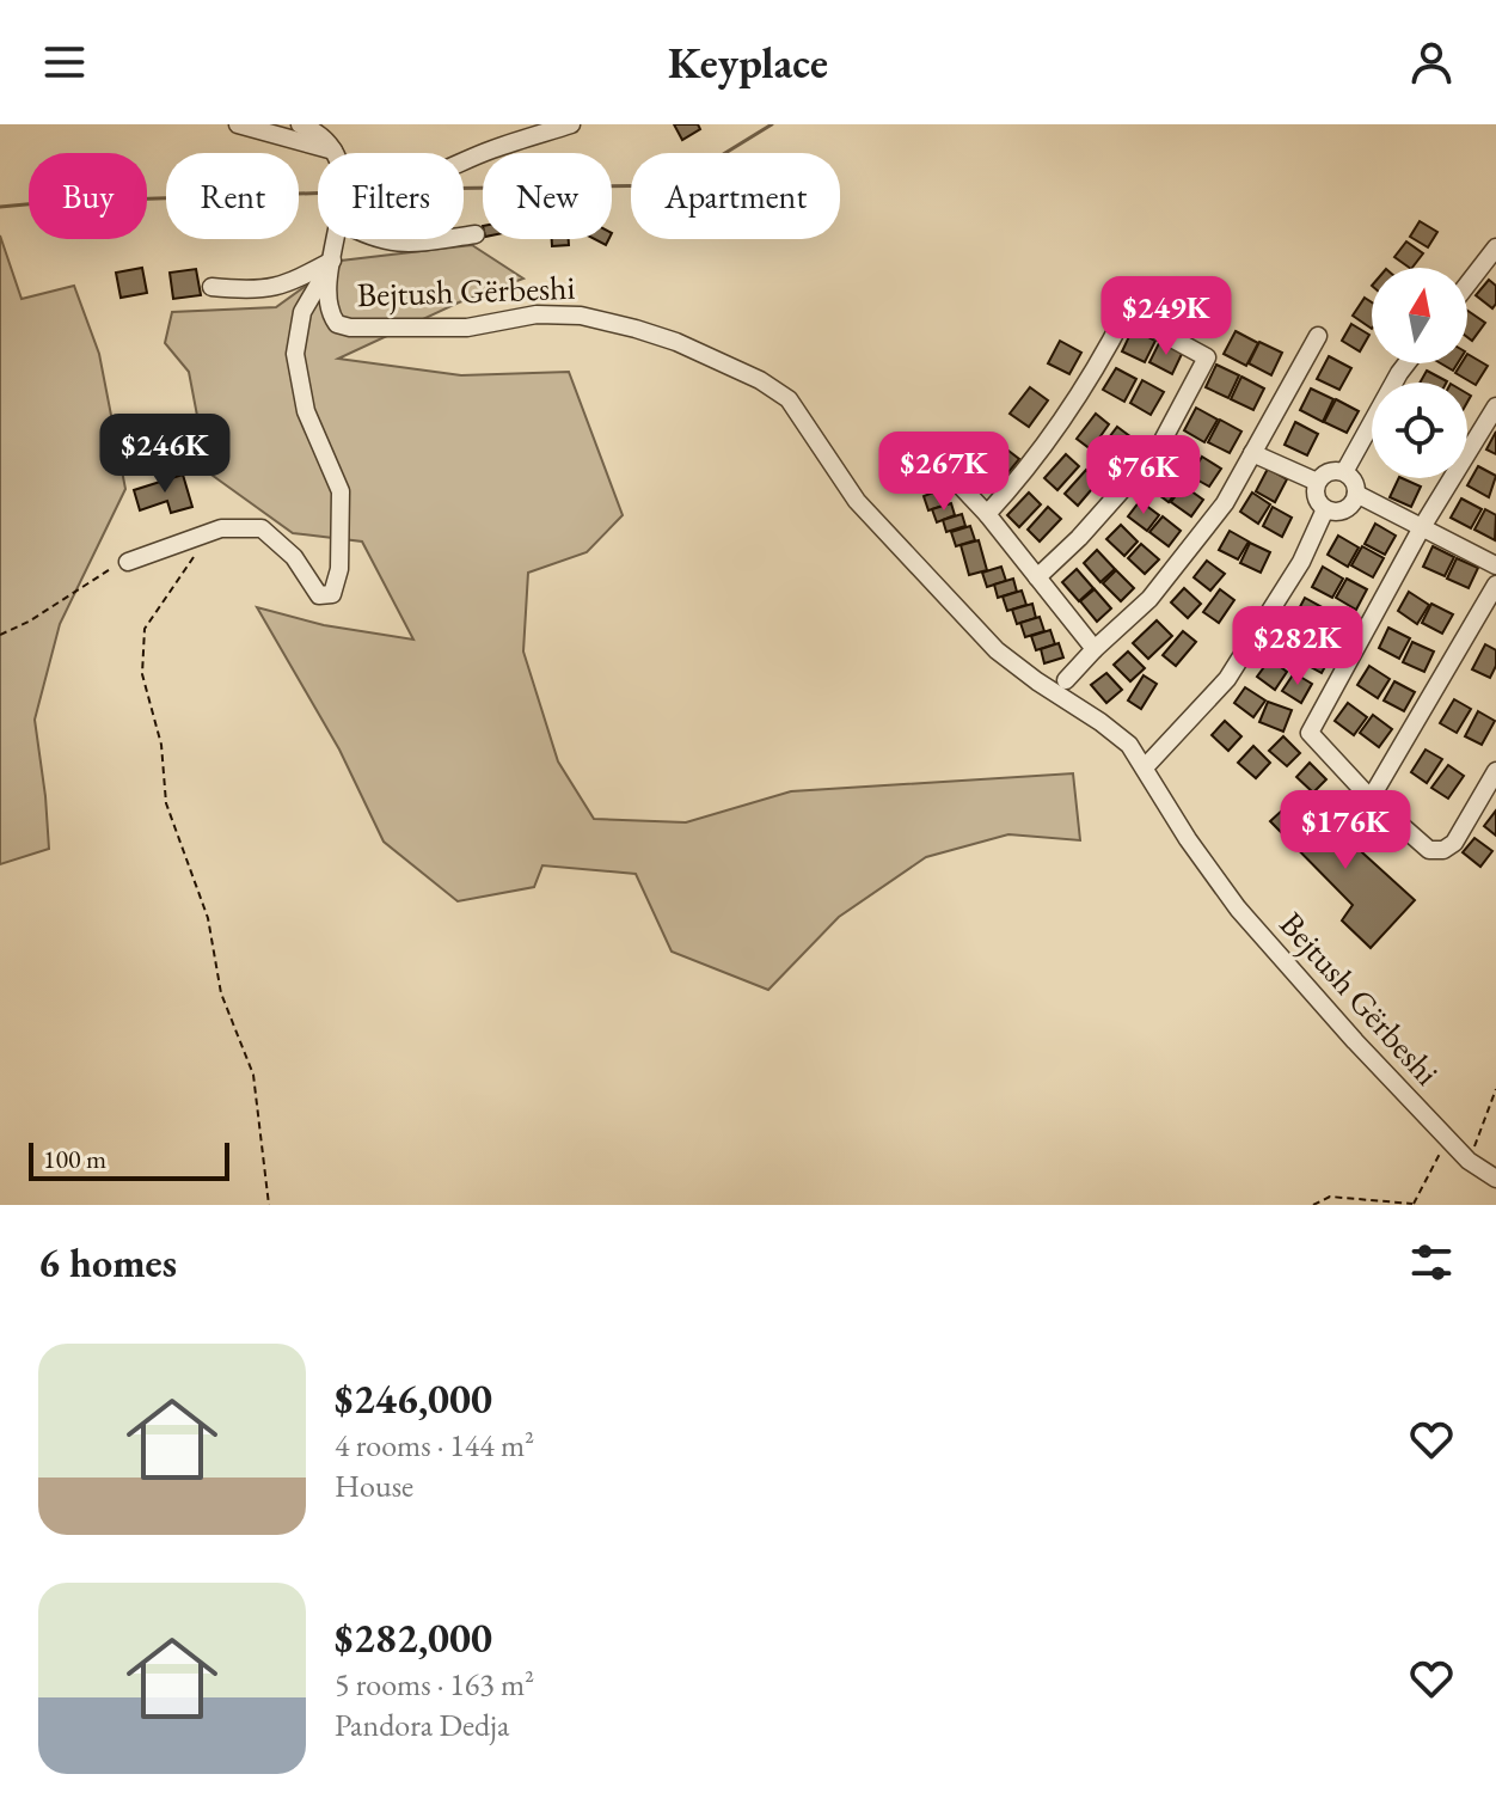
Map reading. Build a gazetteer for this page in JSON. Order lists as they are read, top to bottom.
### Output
{
  "streets": {
    "street": ["Bejtush Gërbeshi"]
  },
  "scale_bar": "100 m",
  "north": "top",
  "page": {
    "header": "Keyplace",
    "chip": [
      "Buy",
      "Rent",
      "Filters",
      "New",
      "Apartment"
    ],
    "price": [
      "$249K",
      "$246K",
      "$267K",
      "$76K",
      "$282K",
      "$176K"
    ],
    "scale": "100 m",
    "heading": "6 homes",
    "list": [
      {
        "name": "$246,000",
        "note": "4 rooms · 144 m² · House"
      },
      {
        "name": "$282,000",
        "note": "5 rooms · 163 m² · Pandora Dedja"
      }
    ]
  }
}
